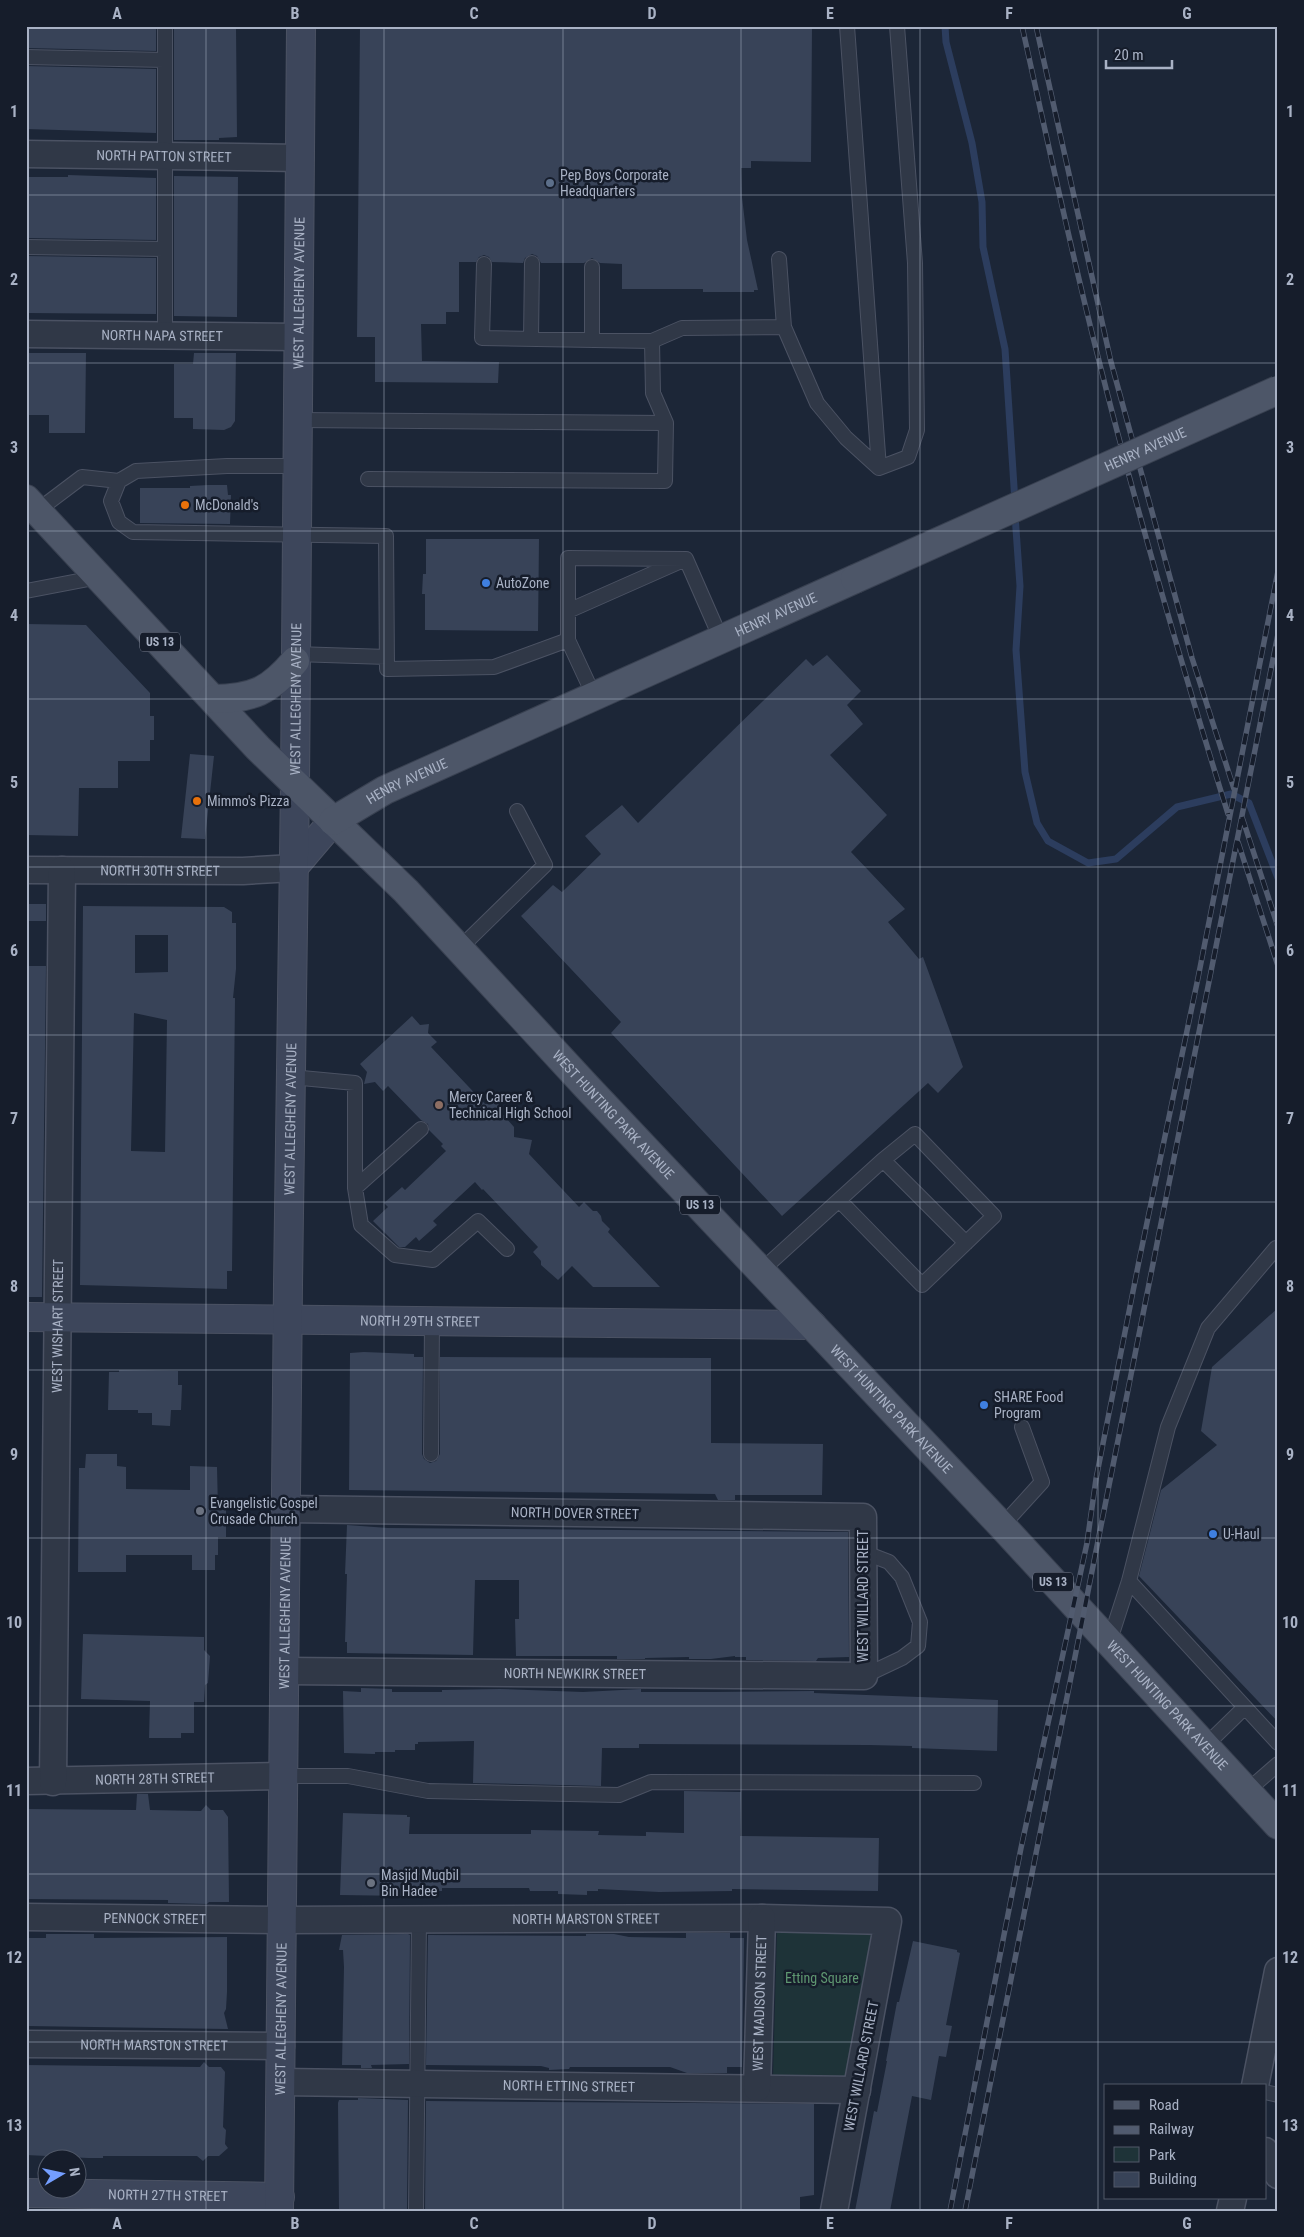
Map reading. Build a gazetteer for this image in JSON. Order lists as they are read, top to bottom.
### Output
{
  "streets": {
    "main road": [
      "WEST ALLEGHENY AVENUE",
      "HENRY AVENUE",
      "US 13",
      "WEST HUNTING PARK AVENUE",
      "NORTH 29TH STREET",
      "NORTH 27TH STREET"
    ],
    "street": [
      "NORTH PATTON STREET",
      "NORTH NAPA STREET",
      "NORTH 30TH STREET",
      "WEST WISHART STREET",
      "NORTH DOVER STREET",
      "WEST WILLARD STREET",
      "NORTH NEWKIRK STREET",
      "NORTH 28TH STREET",
      "PENNOCK STREET",
      "NORTH MARSTON STREET",
      "WEST MADISON STREET",
      "NORTH ETTING STREET"
    ]
  },
  "crossings": [
    ["NORTH PATTON STREET", "WEST ALLEGHENY AVENUE"],
    ["WEST ALLEGHENY AVENUE", "NORTH NAPA STREET"],
    ["WEST ALLEGHENY AVENUE", "HENRY AVENUE"],
    ["WEST ALLEGHENY AVENUE", "NORTH 30TH STREET"],
    ["WEST ALLEGHENY AVENUE", "WEST HUNTING PARK AVENUE"],
    ["WEST ALLEGHENY AVENUE", "NORTH 29TH STREET"],
    ["WEST ALLEGHENY AVENUE", "NORTH DOVER STREET"],
    ["WEST ALLEGHENY AVENUE", "NORTH NEWKIRK STREET"],
    ["WEST ALLEGHENY AVENUE", "NORTH 28TH STREET"],
    ["WEST ALLEGHENY AVENUE", "PENNOCK STREET"],
    ["WEST ALLEGHENY AVENUE", "NORTH MARSTON STREET"],
    ["WEST ALLEGHENY AVENUE", "NORTH ETTING STREET"],
    ["WEST ALLEGHENY AVENUE", "NORTH 27TH STREET"],
    ["HENRY AVENUE", "NORTH 30TH STREET"],
    ["HENRY AVENUE", "WEST HUNTING PARK AVENUE"],
    ["NORTH 30TH STREET", "WEST WISHART STREET"],
    ["WEST HUNTING PARK AVENUE", "NORTH 29TH STREET"],
    ["NORTH 29TH STREET", "WEST WISHART STREET"],
    ["WEST WISHART STREET", "NORTH 28TH STREET"],
    ["NORTH DOVER STREET", "WEST WILLARD STREET"],
    ["WEST WILLARD STREET", "NORTH NEWKIRK STREET"],
    ["WEST WILLARD STREET", "NORTH MARSTON STREET"],
    ["WEST WILLARD STREET", "NORTH ETTING STREET"],
    ["PENNOCK STREET", "NORTH MARSTON STREET"],
    ["NORTH MARSTON STREET", "WEST MADISON STREET"],
    ["WEST MADISON STREET", "NORTH ETTING STREET"]
  ],
  "parks": ["Etting Square"],
  "places": [
    "Pep Boys Corporate Headquarters",
    "McDonald's",
    "AutoZone",
    "Mimmo's Pizza",
    "Mercy Career & Technical High School",
    "SHARE Food Program",
    "Evangelistic Gospel Crusade Church",
    "U-Haul",
    "Masjid Muqbil Bin Hadee"
  ],
  "legend": [
    "Road",
    "Railway",
    "Park",
    "Building"
  ],
  "scale_bar": "20 m",
  "north": "right",
  "grid": {
    "columns": [
      "A",
      "B",
      "C",
      "D",
      "E",
      "F",
      "G"
    ],
    "rows": [
      "1",
      "2",
      "3",
      "4",
      "5",
      "6",
      "7",
      "8",
      "9",
      "10",
      "11",
      "12",
      "13"
    ]
  }
}
